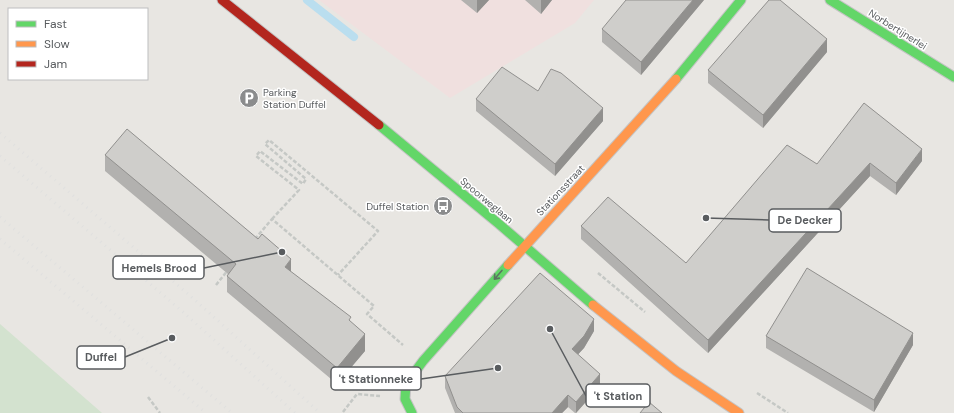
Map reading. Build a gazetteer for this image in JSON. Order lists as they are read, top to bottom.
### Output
{
  "streets": {
    "street": ["Norbertijnerlei", "Stationsstraat", "Spoorweglaan"]
  },
  "crossings": [
    ["Stationsstraat", "Spoorweglaan"]
  ],
  "one_way": ["Stationsstraat"],
  "places": {
    "parking": ["Parking Station Duffel"],
    "bus stop": ["Duffel Station"],
    "other": [
      "De Decker",
      "Hemels Brood",
      "'t Station",
      "Duffel",
      "'t Stationneke"
    ]
  },
  "legend": ["Fast", "Slow", "Jam"]
}
